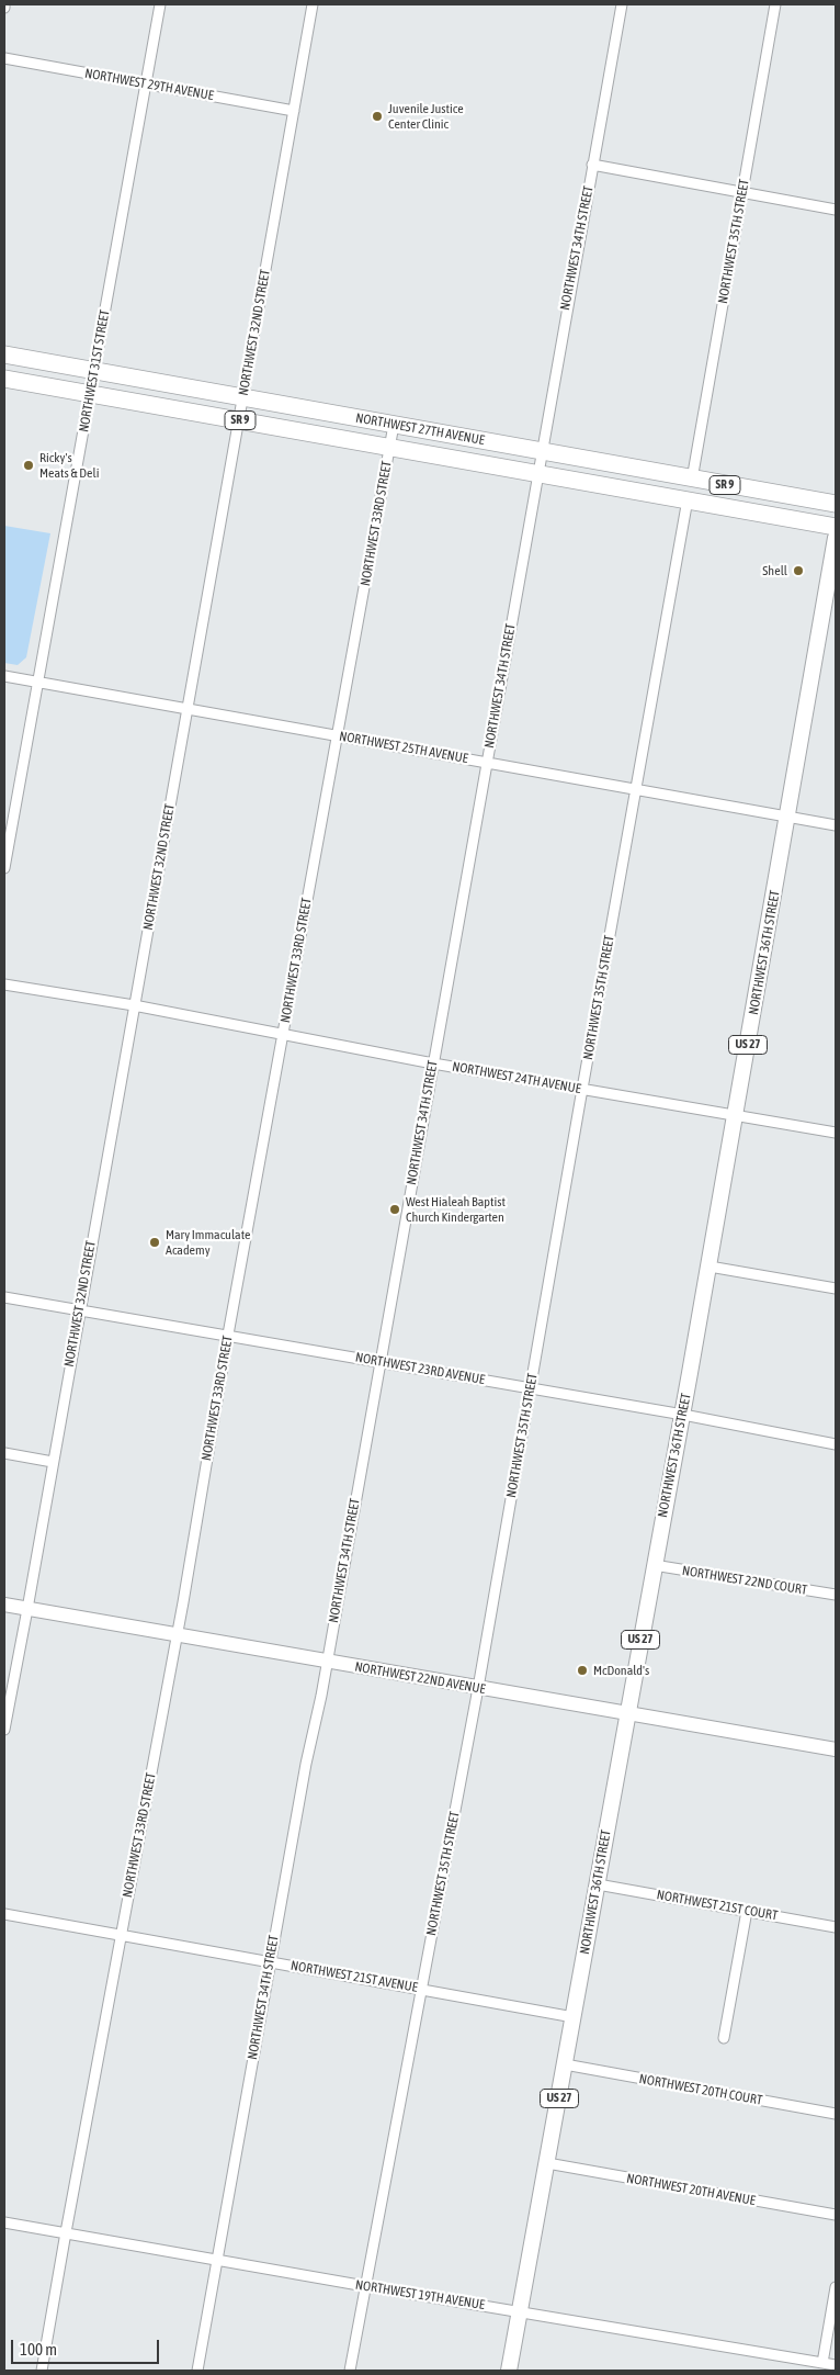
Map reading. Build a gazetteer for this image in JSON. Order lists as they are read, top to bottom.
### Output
{
  "streets": {
    "highway": ["SR 9", "NORTHWEST 27TH AVENUE"],
    "main road": ["NORTHWEST 36TH STREET", "US 27", "NORTHWEST 22ND AVENUE"],
    "street": [
      "NORTHWEST 29TH AVENUE",
      "NORTHWEST 35TH STREET",
      "NORTHWEST 34TH STREET",
      "NORTHWEST 32ND STREET",
      "NORTHWEST 31ST STREET",
      "NORTHWEST 33RD STREET",
      "NORTHWEST 25TH AVENUE",
      "NORTHWEST 24TH AVENUE",
      "NORTHWEST 23RD AVENUE",
      "NORTHWEST 22ND COURT",
      "NORTHWEST 21ST COURT",
      "NORTHWEST 21ST AVENUE",
      "NORTHWEST 20TH COURT",
      "NORTHWEST 20TH AVENUE",
      "NORTHWEST 19TH AVENUE"
    ]
  },
  "crossings": [
    ["NORTHWEST 29TH AVENUE", "NORTHWEST 32ND STREET"],
    ["NORTHWEST 29TH AVENUE", "NORTHWEST 31ST STREET"],
    ["NORTHWEST 35TH STREET", "NORTHWEST 27TH AVENUE"],
    ["NORTHWEST 35TH STREET", "NORTHWEST 25TH AVENUE"],
    ["NORTHWEST 35TH STREET", "NORTHWEST 24TH AVENUE"],
    ["NORTHWEST 35TH STREET", "NORTHWEST 23RD AVENUE"],
    ["NORTHWEST 35TH STREET", "NORTHWEST 22ND AVENUE"],
    ["NORTHWEST 35TH STREET", "NORTHWEST 21ST AVENUE"],
    ["NORTHWEST 35TH STREET", "NORTHWEST 19TH AVENUE"],
    ["NORTHWEST 34TH STREET", "NORTHWEST 27TH AVENUE"],
    ["NORTHWEST 34TH STREET", "NORTHWEST 25TH AVENUE"],
    ["NORTHWEST 34TH STREET", "NORTHWEST 24TH AVENUE"],
    ["NORTHWEST 34TH STREET", "NORTHWEST 23RD AVENUE"],
    ["NORTHWEST 34TH STREET", "NORTHWEST 22ND AVENUE"],
    ["NORTHWEST 34TH STREET", "NORTHWEST 21ST AVENUE"],
    ["NORTHWEST 34TH STREET", "NORTHWEST 19TH AVENUE"],
    ["NORTHWEST 32ND STREET", "NORTHWEST 27TH AVENUE"],
    ["NORTHWEST 32ND STREET", "NORTHWEST 25TH AVENUE"],
    ["NORTHWEST 32ND STREET", "NORTHWEST 24TH AVENUE"],
    ["NORTHWEST 32ND STREET", "NORTHWEST 23RD AVENUE"],
    ["NORTHWEST 32ND STREET", "NORTHWEST 22ND AVENUE"],
    ["NORTHWEST 31ST STREET", "NORTHWEST 27TH AVENUE"],
    ["NORTHWEST 31ST STREET", "NORTHWEST 25TH AVENUE"],
    ["NORTHWEST 27TH AVENUE", "NORTHWEST 33RD STREET"],
    ["NORTHWEST 33RD STREET", "NORTHWEST 25TH AVENUE"],
    ["NORTHWEST 33RD STREET", "NORTHWEST 24TH AVENUE"],
    ["NORTHWEST 33RD STREET", "NORTHWEST 23RD AVENUE"],
    ["NORTHWEST 33RD STREET", "NORTHWEST 22ND AVENUE"],
    ["NORTHWEST 33RD STREET", "NORTHWEST 21ST AVENUE"],
    ["NORTHWEST 33RD STREET", "NORTHWEST 19TH AVENUE"],
    ["NORTHWEST 25TH AVENUE", "NORTHWEST 36TH STREET"],
    ["NORTHWEST 36TH STREET", "NORTHWEST 24TH AVENUE"],
    ["NORTHWEST 36TH STREET", "NORTHWEST 23RD AVENUE"],
    ["NORTHWEST 36TH STREET", "NORTHWEST 22ND COURT"],
    ["NORTHWEST 36TH STREET", "NORTHWEST 22ND AVENUE"],
    ["NORTHWEST 36TH STREET", "NORTHWEST 21ST COURT"],
    ["NORTHWEST 36TH STREET", "NORTHWEST 21ST AVENUE"],
    ["NORTHWEST 36TH STREET", "NORTHWEST 20TH COURT"],
    ["NORTHWEST 36TH STREET", "NORTHWEST 20TH AVENUE"],
    ["NORTHWEST 36TH STREET", "NORTHWEST 19TH AVENUE"]
  ],
  "places": [
    "Juvenile Justice Center Clinic",
    "Ricky's Meats & Deli",
    "Shell",
    "West Hialeah Baptist Church Kindergarten",
    "Mary Immaculate Academy",
    "McDonald's"
  ],
  "scale_bar": "100 m"
}
